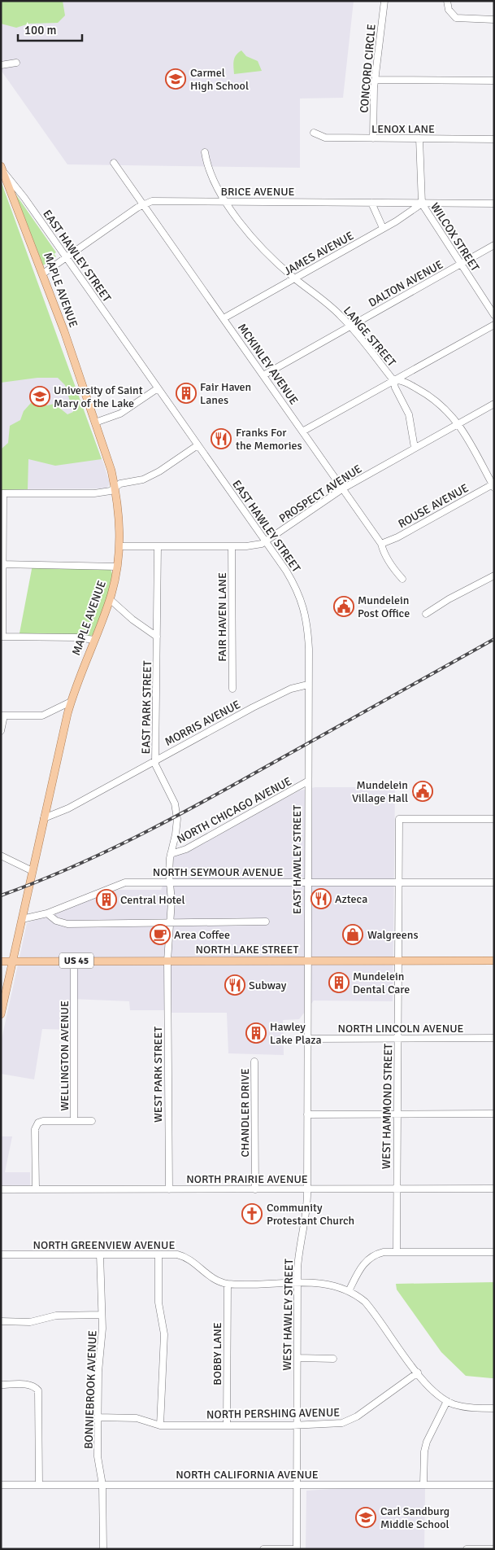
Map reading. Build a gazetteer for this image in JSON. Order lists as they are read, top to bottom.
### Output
{
  "streets": {
    "main road": ["MAPLE AVENUE", "NORTH LAKE STREET", "US 45"],
    "street": [
      "CONCORD CIRCLE",
      "LENOX LANE",
      "BRICE AVENUE",
      "WILCOX STREET",
      "JAMES AVENUE",
      "EAST HAWLEY STREET",
      "DALTON AVENUE",
      "LANGE STREET",
      "MCKINLEY AVENUE",
      "PROSPECT AVENUE",
      "ROUSE AVENUE",
      "FAIR HAVEN LANE",
      "EAST PARK STREET",
      "MORRIS AVENUE",
      "NORTH CHICAGO AVENUE",
      "NORTH SEYMOUR AVENUE",
      "NORTH LINCOLN AVENUE",
      "WELLINGTON AVENUE",
      "WEST PARK STREET",
      "WEST HAMMOND STREET",
      "CHANDLER DRIVE",
      "NORTH PRAIRIE AVENUE",
      "NORTH GREENVIEW AVENUE",
      "WEST HAWLEY STREET",
      "BOBBY LANE",
      "BONNIEBROOK AVENUE",
      "NORTH PERSHING AVENUE",
      "NORTH CALIFORNIA AVENUE"
    ]
  },
  "crossings": [
    ["CONCORD CIRCLE", "LENOX LANE"],
    ["LENOX LANE", "WILCOX STREET"],
    ["BRICE AVENUE", "WILCOX STREET"],
    ["BRICE AVENUE", "JAMES AVENUE"],
    ["BRICE AVENUE", "EAST HAWLEY STREET"],
    ["BRICE AVENUE", "MAPLE AVENUE"],
    ["BRICE AVENUE", "LANGE STREET"],
    ["BRICE AVENUE", "MCKINLEY AVENUE"],
    ["WILCOX STREET", "JAMES AVENUE"],
    ["WILCOX STREET", "DALTON AVENUE"],
    ["JAMES AVENUE", "LANGE STREET"],
    ["JAMES AVENUE", "MCKINLEY AVENUE"],
    ["EAST HAWLEY STREET", "MAPLE AVENUE"],
    ["EAST HAWLEY STREET", "PROSPECT AVENUE"],
    ["EAST HAWLEY STREET", "MORRIS AVENUE"],
    ["EAST HAWLEY STREET", "NORTH CHICAGO AVENUE"],
    ["EAST HAWLEY STREET", "NORTH SEYMOUR AVENUE"],
    ["EAST HAWLEY STREET", "NORTH LAKE STREET"],
    ["EAST HAWLEY STREET", "WEST HAWLEY STREET"],
    ["DALTON AVENUE", "LANGE STREET"],
    ["DALTON AVENUE", "MCKINLEY AVENUE"],
    ["MAPLE AVENUE", "PROSPECT AVENUE"],
    ["MAPLE AVENUE", "MORRIS AVENUE"],
    ["MAPLE AVENUE", "NORTH SEYMOUR AVENUE"],
    ["MAPLE AVENUE", "NORTH LAKE STREET"],
    ["LANGE STREET", "PROSPECT AVENUE"],
    ["LANGE STREET", "ROUSE AVENUE"],
    ["MCKINLEY AVENUE", "PROSPECT AVENUE"],
    ["MCKINLEY AVENUE", "ROUSE AVENUE"],
    ["PROSPECT AVENUE", "FAIR HAVEN LANE"],
    ["PROSPECT AVENUE", "EAST PARK STREET"],
    ["EAST PARK STREET", "MORRIS AVENUE"],
    ["EAST PARK STREET", "NORTH CHICAGO AVENUE"],
    ["EAST PARK STREET", "NORTH SEYMOUR AVENUE"],
    ["EAST PARK STREET", "NORTH LAKE STREET"],
    ["EAST PARK STREET", "WEST PARK STREET"],
    ["NORTH SEYMOUR AVENUE", "WEST HAMMOND STREET"],
    ["NORTH LAKE STREET", "WELLINGTON AVENUE"],
    ["NORTH LAKE STREET", "WEST PARK STREET"],
    ["NORTH LAKE STREET", "WEST HAMMOND STREET"],
    ["NORTH LAKE STREET", "WEST HAWLEY STREET"],
    ["NORTH LINCOLN AVENUE", "WEST HAMMOND STREET"],
    ["NORTH LINCOLN AVENUE", "WEST HAWLEY STREET"],
    ["WELLINGTON AVENUE", "NORTH PRAIRIE AVENUE"],
    ["WEST PARK STREET", "NORTH PRAIRIE AVENUE"],
    ["WEST HAMMOND STREET", "NORTH PRAIRIE AVENUE"],
    ["CHANDLER DRIVE", "NORTH PRAIRIE AVENUE"],
    ["NORTH PRAIRIE AVENUE", "WEST HAWLEY STREET"],
    ["NORTH GREENVIEW AVENUE", "WEST HAWLEY STREET"],
    ["NORTH GREENVIEW AVENUE", "BOBBY LANE"],
    ["NORTH GREENVIEW AVENUE", "BONNIEBROOK AVENUE"],
    ["NORTH GREENVIEW AVENUE", "NORTH PERSHING AVENUE"],
    ["WEST HAWLEY STREET", "NORTH PERSHING AVENUE"],
    ["WEST HAWLEY STREET", "NORTH CALIFORNIA AVENUE"],
    ["BOBBY LANE", "NORTH PERSHING AVENUE"],
    ["BONNIEBROOK AVENUE", "NORTH PERSHING AVENUE"],
    ["BONNIEBROOK AVENUE", "NORTH CALIFORNIA AVENUE"]
  ],
  "places": {
    "school or university": ["Carmel High School", "University of Saint Mary of the Lake", "Carl Sandburg Middle School"],
    "building": [
      "Fair Haven Lanes",
      "Central Hotel",
      "Mundelein Dental Care",
      "Hawley Lake Plaza"
    ],
    "restaurant": ["Franks For the Memories", "Azteca", "Subway"],
    "public building": ["Mundelein Post Office", "Mundelein Village Hall"],
    "cafe": ["Area Coffee"],
    "shop": ["Walgreens"],
    "church": ["Community Protestant Church"]
  },
  "scale_bar": "100 m"
}
